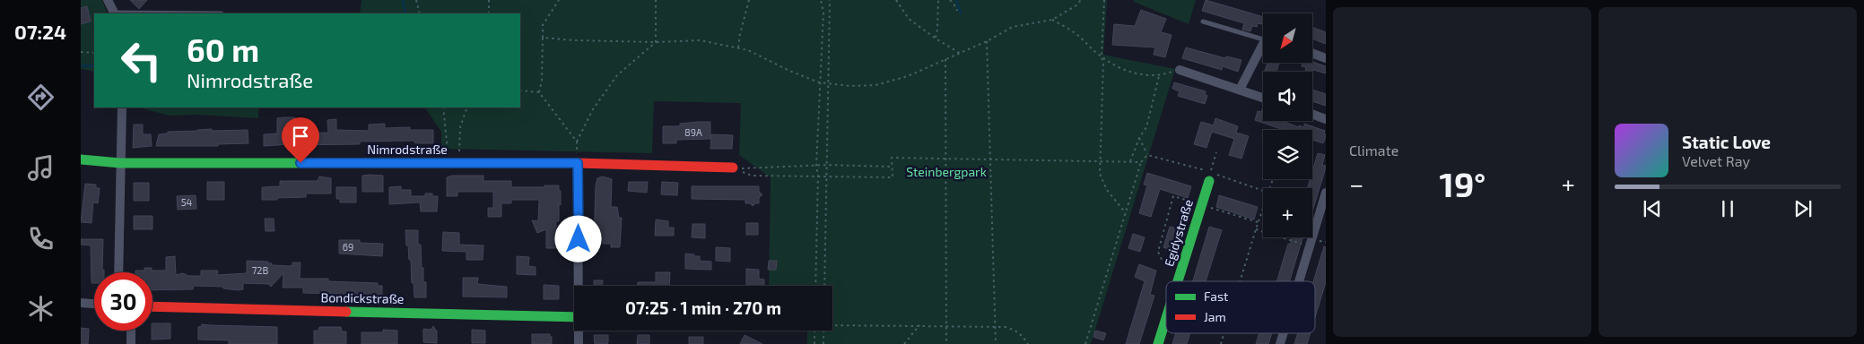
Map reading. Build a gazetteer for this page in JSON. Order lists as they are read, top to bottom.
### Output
{
  "streets": {
    "street": ["Nimrodstraße", "Egidystraße", "Bondickstraße"]
  },
  "parks": ["Steinbergpark"],
  "house_numbers": [
    "89A",
    "54",
    "69",
    "72B"
  ],
  "legend": ["Fast", "Jam"],
  "north": "bottom left",
  "page": {
    "tabs": "07:24",
    "tile": "Climate",
    "map_buttons": "+",
    "turn": ["60 m", "Nimrodstraße"],
    "song": ["Static Love", "Velvet Ray"],
    "heat": ["−", "19°", "+"],
    "limit": "30",
    "trip": "07:25 · 1 min · 270 m"
  }
}
